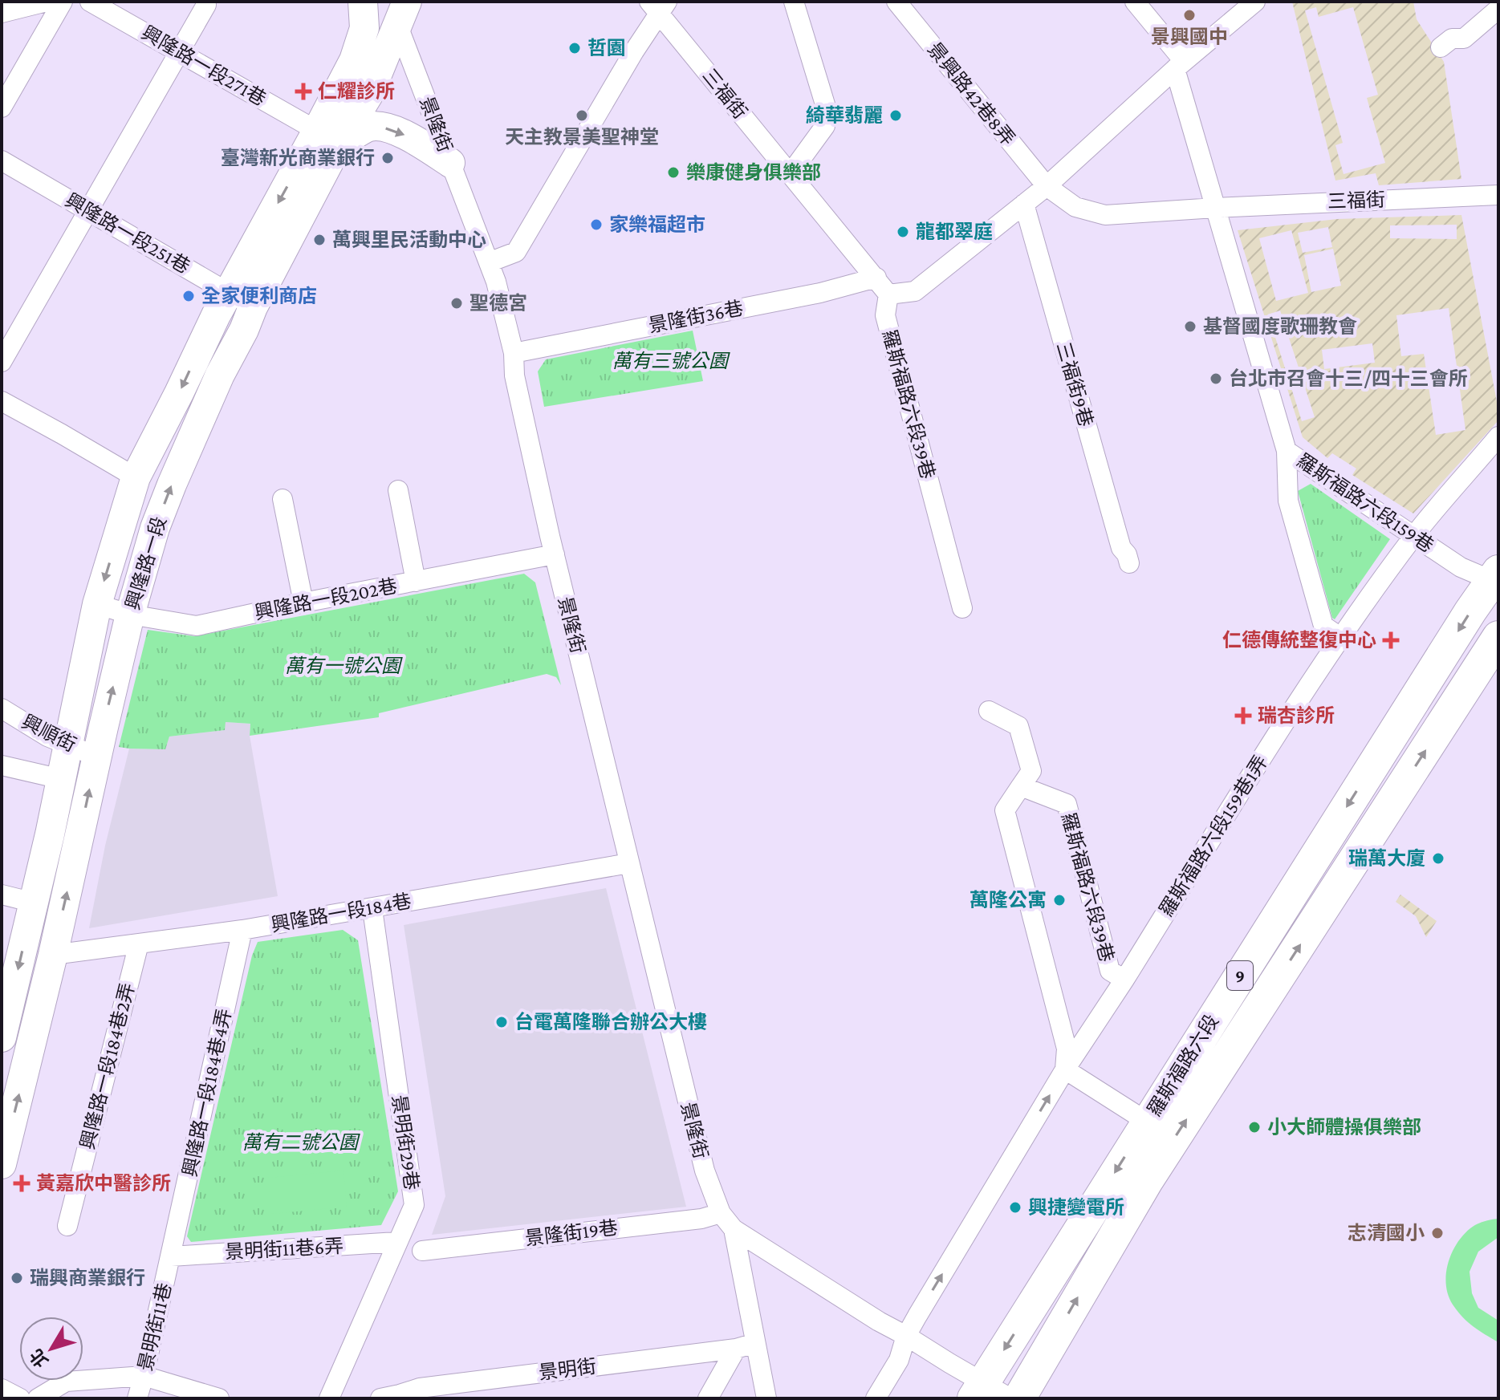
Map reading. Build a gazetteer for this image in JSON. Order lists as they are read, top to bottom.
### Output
{
  "streets": {
    "main road": ["興隆路一段", "9", "羅斯福路六段"],
    "street": [
      "興隆路一段271巷",
      "三福街",
      "景興路42巷8弄",
      "景隆街",
      "興隆路一段251巷",
      "景隆街36巷",
      "三福街9巷",
      "羅斯福路六段39巷",
      "羅斯福路六段159巷",
      "興隆路一段202巷",
      "興順街",
      "羅斯福路六段159巷1弄",
      "興隆路一段184巷",
      "興隆路一段184巷2弄",
      "興隆路一段184巷4弄",
      "景明街29巷",
      "景隆街19巷",
      "景明街11巷6弄",
      "景明街11巷",
      "景明街"
    ]
  },
  "crossings": [
    ["興隆路一段271巷", "興隆路一段"],
    ["三福街", "景興路42巷8弄"],
    ["三福街", "景隆街36巷"],
    ["三福街", "羅斯福路六段159巷"],
    ["景隆街", "景隆街36巷"],
    ["景隆街", "羅斯福路六段39巷"],
    ["景隆街", "興隆路一段"],
    ["景隆街", "興隆路一段202巷"],
    ["景隆街", "興隆路一段184巷"],
    ["景隆街", "羅斯福路六段"],
    ["景隆街", "景隆街19巷"],
    ["景隆街", "景明街"],
    ["興隆路一段251巷", "興隆路一段"],
    ["羅斯福路六段39巷", "羅斯福路六段159巷1弄"],
    ["羅斯福路六段159巷", "羅斯福路六段159巷1弄"],
    ["羅斯福路六段159巷", "羅斯福路六段"],
    ["興隆路一段", "興隆路一段202巷"],
    ["興隆路一段", "興順街"],
    ["興隆路一段", "興隆路一段184巷"],
    ["興隆路一段184巷", "興隆路一段184巷2弄"],
    ["興隆路一段184巷", "興隆路一段184巷4弄"],
    ["興隆路一段184巷", "景明街29巷"],
    ["興隆路一段184巷4弄", "景明街11巷6弄"],
    ["興隆路一段184巷4弄", "景明街11巷"],
    ["景明街29巷", "景明街11巷6弄"],
    ["景明街11巷6弄", "景明街11巷"]
  ],
  "parks": ["萬有三號公園", "萬有一號公園", "萬有二號公園"],
  "places": {
    "other": [
      "景興國中",
      "哲園",
      "天主教景美聖神堂",
      "綺華翡麗",
      "臺灣新光商業銀行",
      "樂康健身俱樂部",
      "家樂福超市",
      "龍都翠庭",
      "萬興里民活動中心",
      "全家便利商店",
      "聖德宮",
      "基督國度歌珊教會",
      "台北市召會十三/四十三會所",
      "瑞萬大廈",
      "萬隆公寓",
      "台電萬隆聯合辦公大樓",
      "小大師體操俱樂部",
      "興捷變電所",
      "志清國小",
      "瑞興商業銀行"
    ],
    "health": [
      "仁耀診所",
      "仁德傳統整復中心",
      "瑞杏診所",
      "黃嘉欣中醫診所"
    ]
  },
  "north": "bottom left"
}
